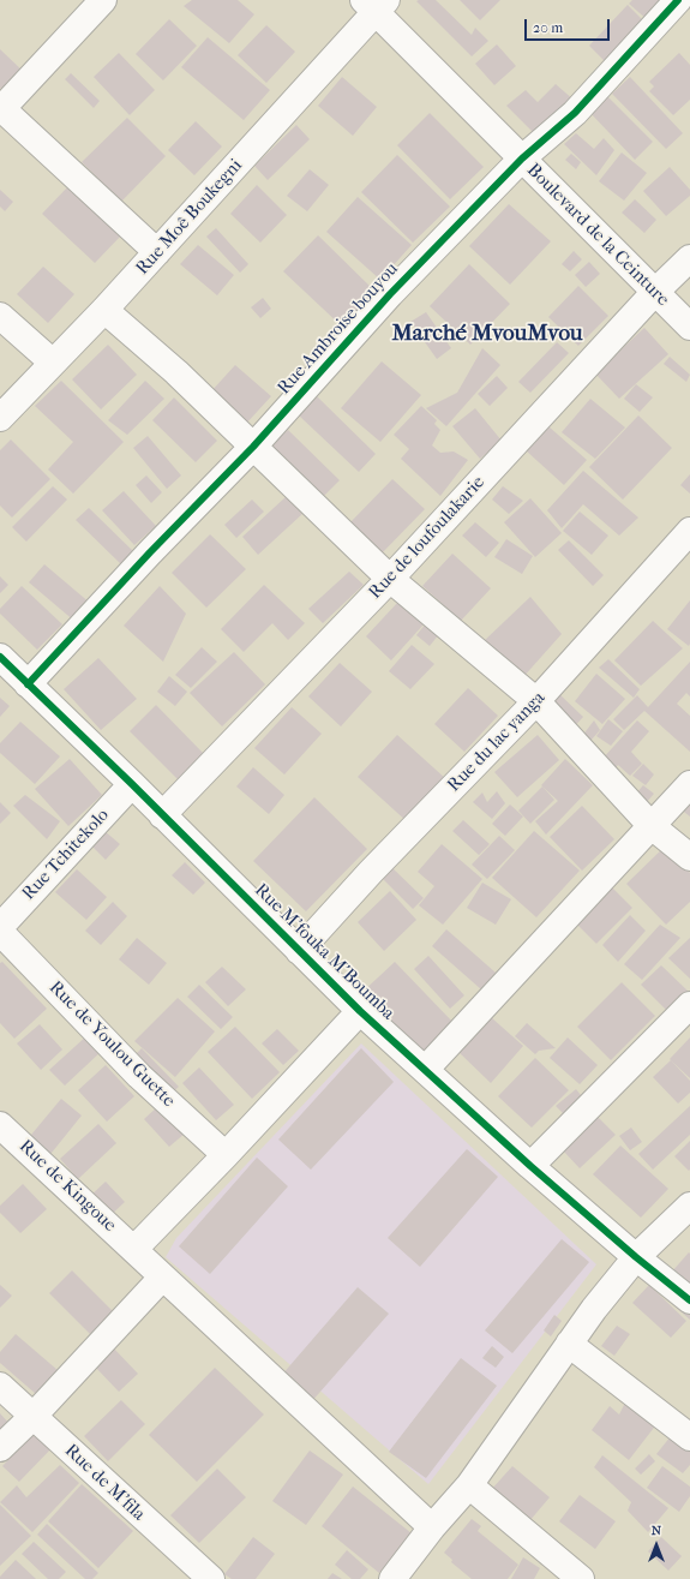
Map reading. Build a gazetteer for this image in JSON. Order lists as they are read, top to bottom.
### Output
{
  "streets": {
    "street": [
      "Rue Moê Boukegni",
      "Boulevard de la Ceinture",
      "Rue Ambroise bouyou",
      "Rue de loufoulakarie",
      "Rue du lac yanga",
      "Rue Tchitekolo",
      "Rue M'fouka M'Boumba",
      "Rue de Youlou Guette",
      "Rue de Kingoue",
      "Rue de M'fila"
    ]
  },
  "crossings": [
    ["Rue Moê Boukegni", "Boulevard de la Ceinture"],
    ["Boulevard de la Ceinture", "Rue Ambroise bouyou"],
    ["Boulevard de la Ceinture", "Rue de loufoulakarie"],
    ["Rue Ambroise bouyou", "Rue M'fouka M'Boumba"],
    ["Rue de loufoulakarie", "Rue M'fouka M'Boumba"],
    ["Rue du lac yanga", "Rue M'fouka M'Boumba"],
    ["Rue Tchitekolo", "Rue M'fouka M'Boumba"]
  ],
  "districts": ["Marché MvouMvou"],
  "scale_bar": "20 m",
  "north": "top"
}
